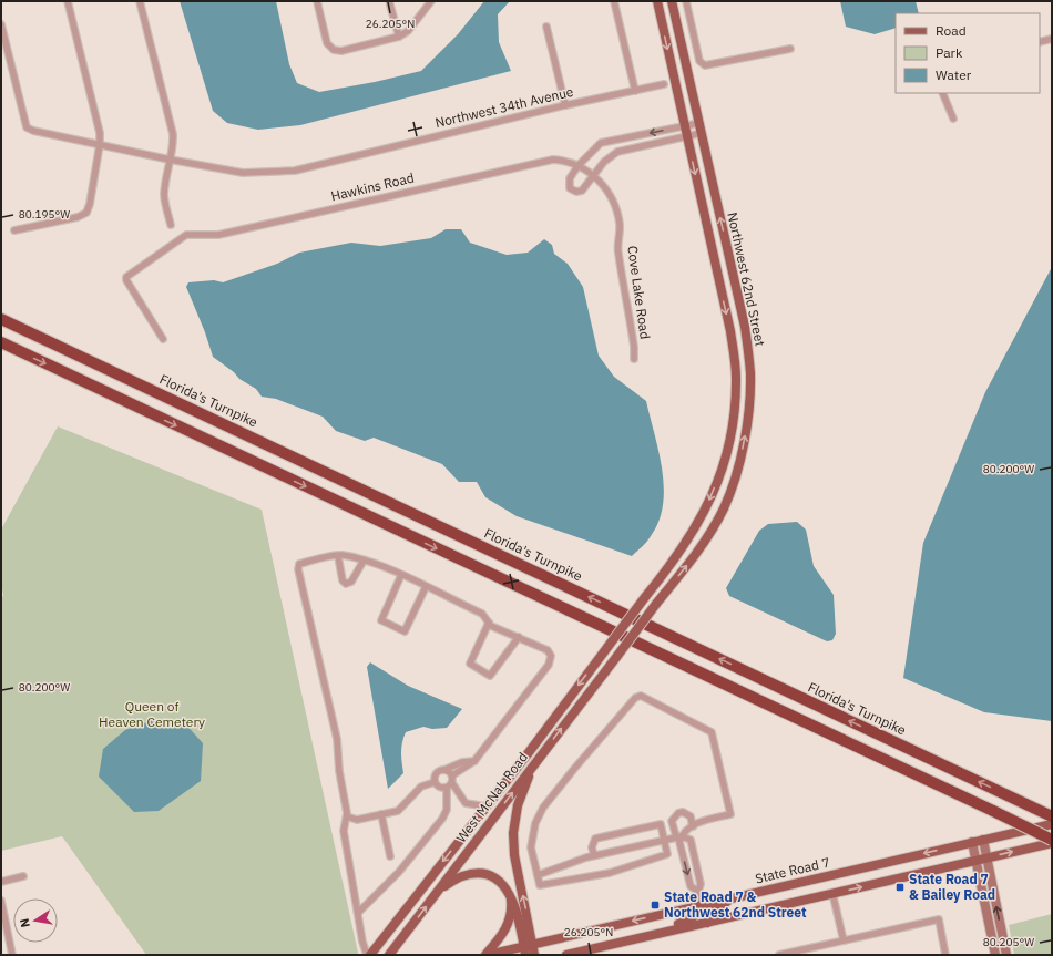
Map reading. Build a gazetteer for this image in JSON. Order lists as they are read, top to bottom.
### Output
{
  "streets": {
    "highway": ["Florida's Turnpike"],
    "main road": ["Northwest 62nd Street", "West McNab Road", "State Road 7"],
    "street": ["Northwest 34th Avenue", "Hawkins Road", "Cove Lake Road"]
  },
  "crossings": [
    ["Hawkins Road", "Cove Lake Road"],
    ["Northwest 62nd Street", "West McNab Road"]
  ],
  "parks": ["Queen of Heaven Cemetery"],
  "places": {
    "transit": ["State Road 7 & Bailey Road", "State Road 7 & Northwest 62nd Street"]
  },
  "legend": ["Road", "Park", "Water"],
  "north": "left",
  "coordinates": [
    "26.205°N",
    "80.195°W",
    "80.200°W",
    "80.205°W"
  ]
}
